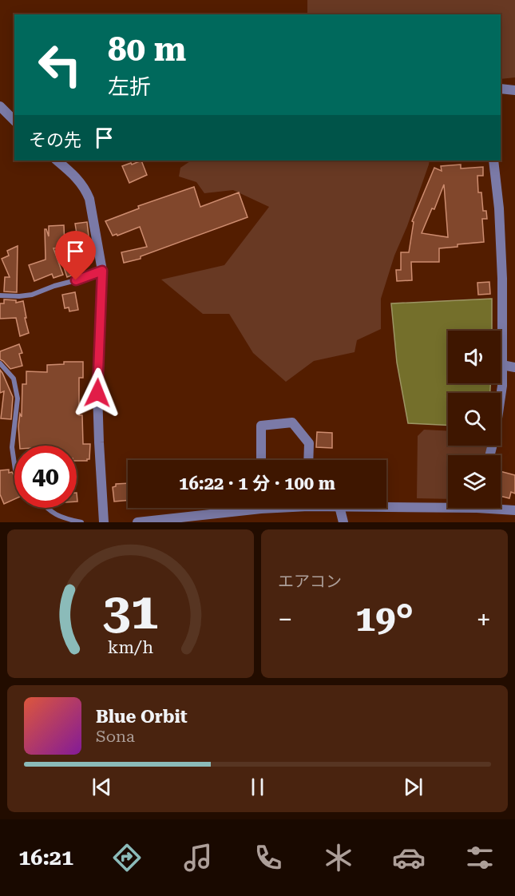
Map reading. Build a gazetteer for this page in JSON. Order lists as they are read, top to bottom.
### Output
{
  "page": {
    "turn": ["80 m", "左折"],
    "then": "その先",
    "limit": "40",
    "trip": "16:22 · 1 分 · 100 m",
    "tile": "エアコン",
    "heat": ["−", "19°", "+"],
    "song": ["Blue Orbit", "Sona"],
    "tabs": "16:21",
    "gauge": ["31", "km/h"]
  }
}
